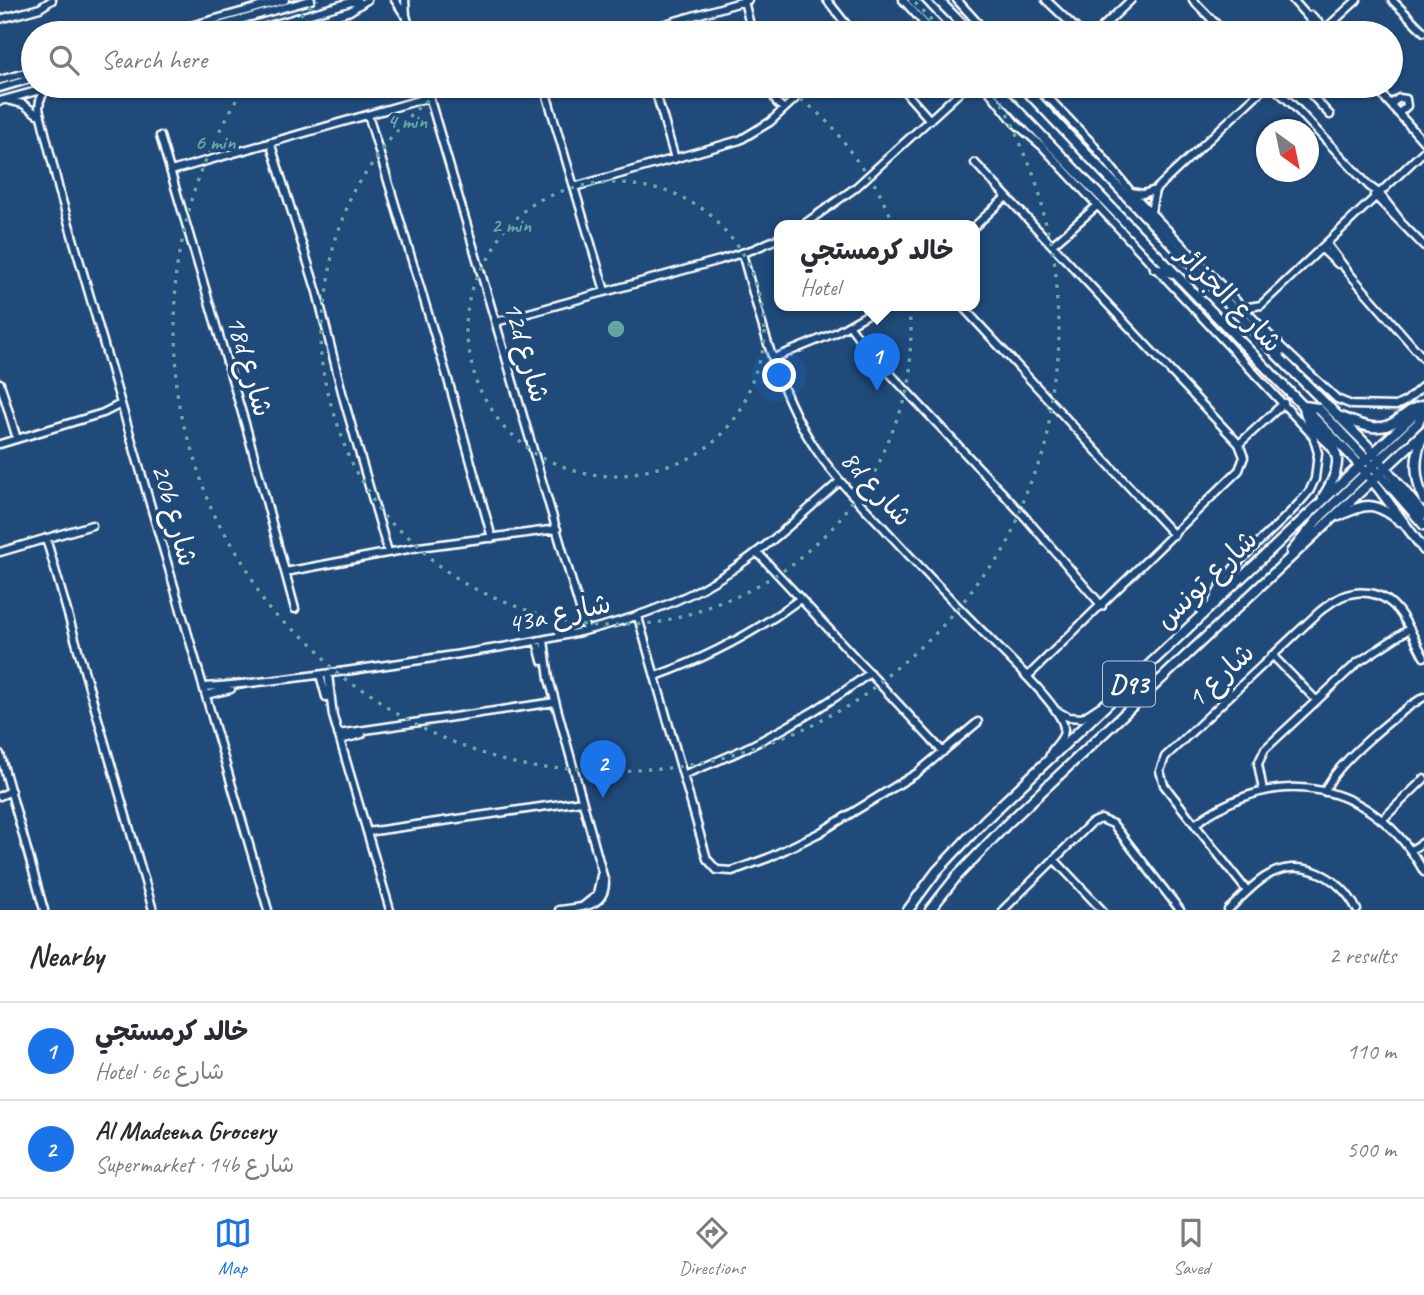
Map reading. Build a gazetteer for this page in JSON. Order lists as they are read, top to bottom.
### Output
{
  "streets": {
    "main road": ["شارع الجزائر", "شارع تونس", "D93"],
    "street": [
      "12d شارع",
      "18d شارع",
      "8d شارع",
      "20b شارع",
      "43a شارع",
      "شارع 1"
    ]
  },
  "crossings": [
    ["شارع الجزائر", "شارع تونس"],
    ["12d شارع", "43a شارع"],
    ["8d شارع", "شارع تونس"],
    ["8d شارع", "43a شارع"],
    ["20b شارع", "43a شارع"]
  ],
  "north": "bottom right",
  "page": {
    "search": "Search here",
    "popup": ["خالد كرمستجي", "Hotel"],
    "pins": ["1", "2"],
    "heading": ["Nearby", "2 results"],
    "list": [
      {
        "mark": "1",
        "name": "خالد كرمستجي",
        "note": "Hotel · 6c شارع",
        "value": "110 m"
      },
      {
        "mark": "2",
        "name": "Al Madeena Grocery",
        "note": "Supermarket · 14b شارع",
        "value": "500 m"
      }
    ],
    "nav": ["Map", "Directions", "Saved"]
  },
  "rings": ["4 min", "6 min", "2 min"]
}
